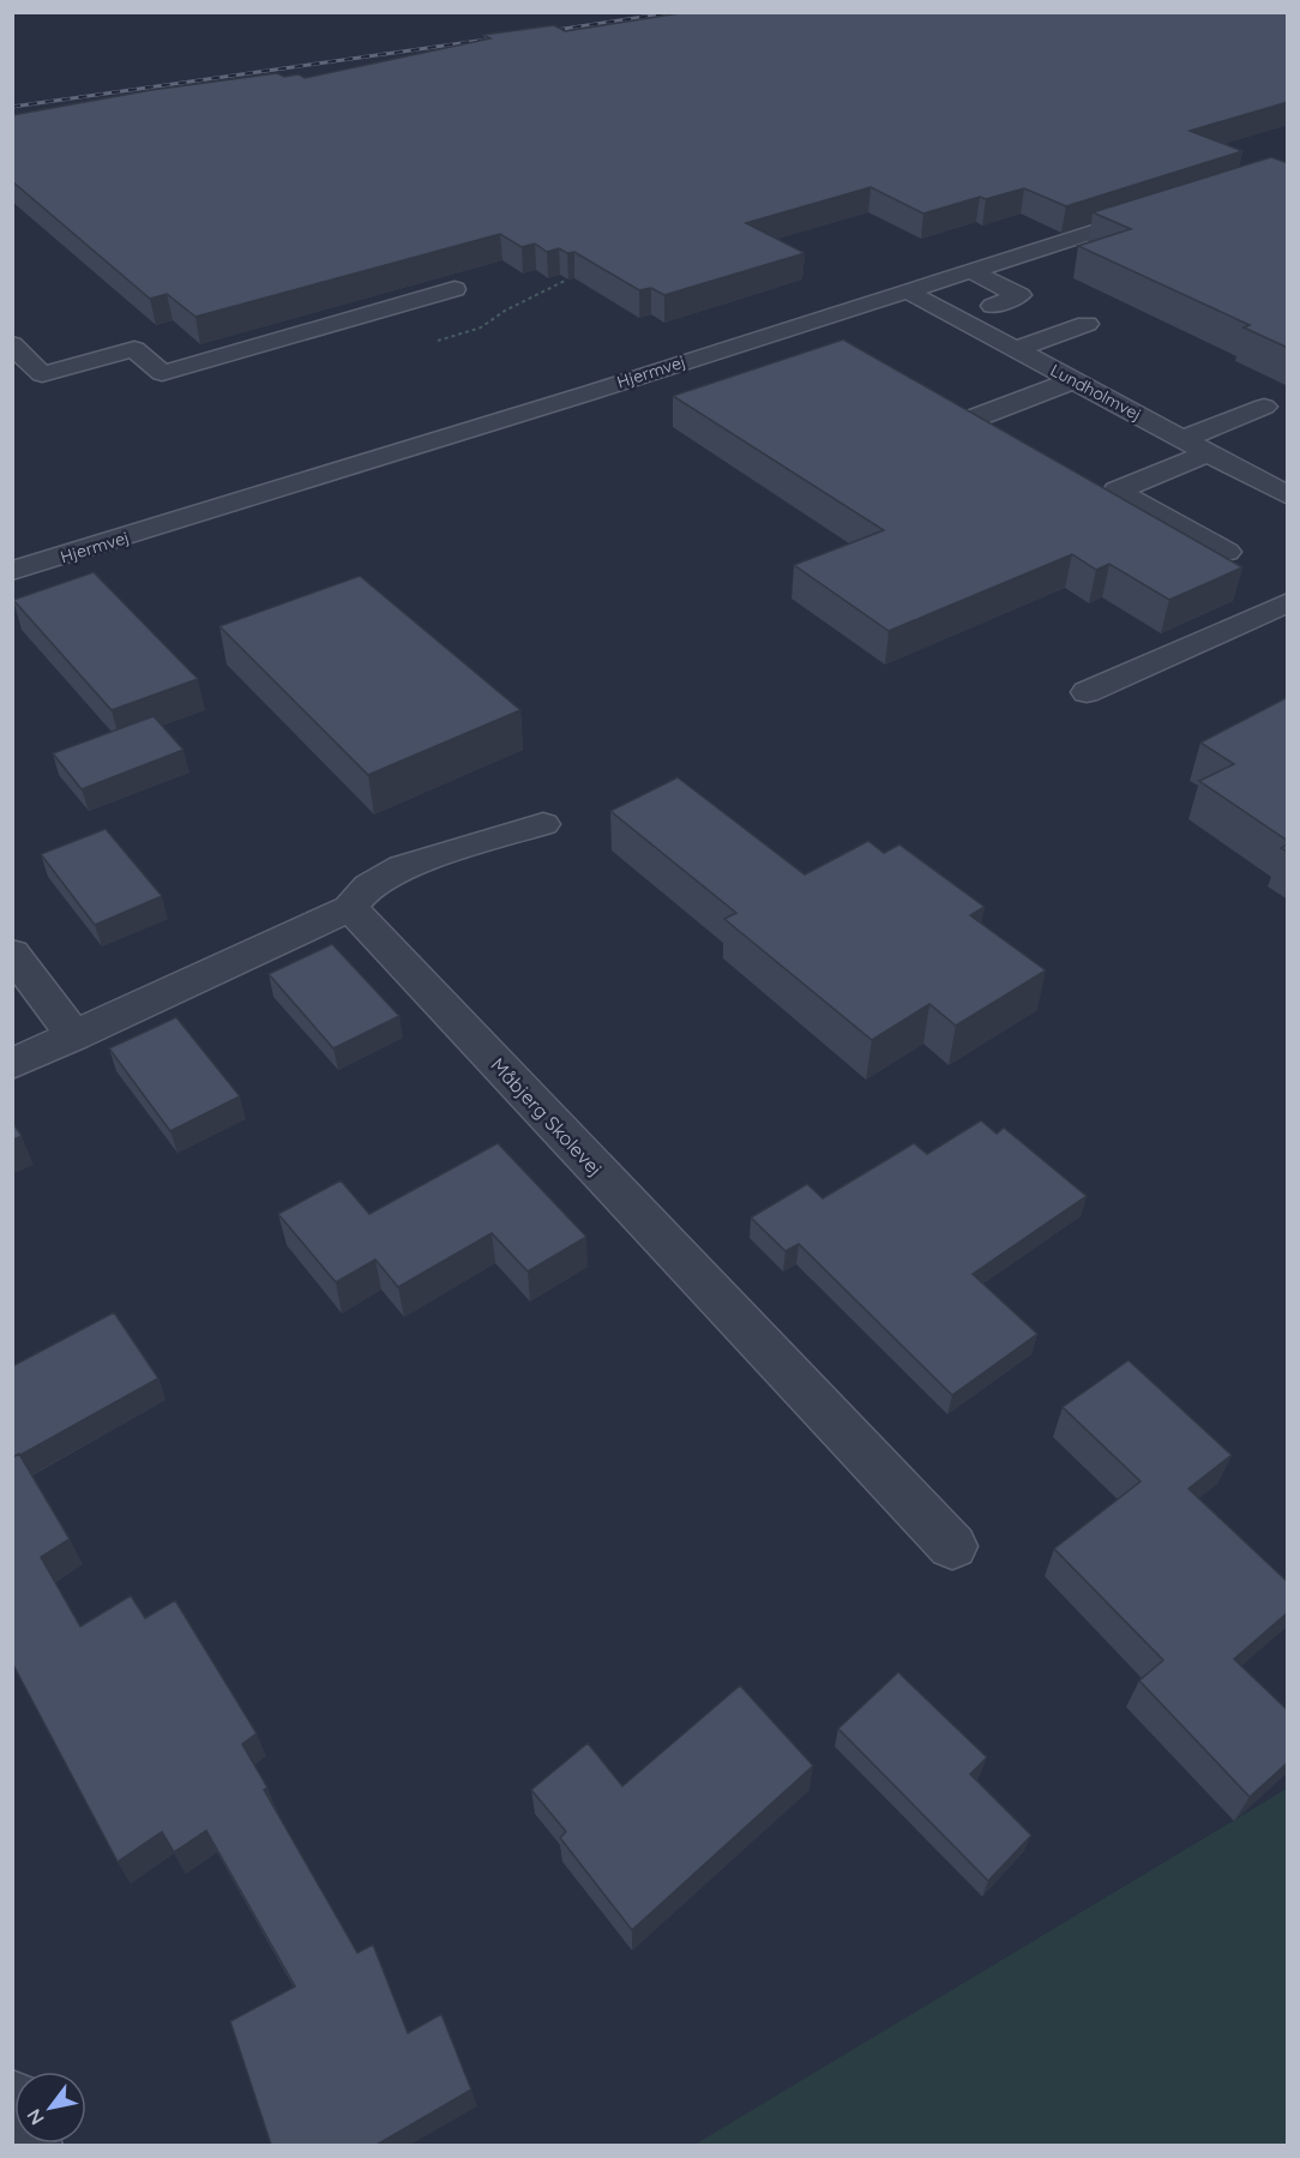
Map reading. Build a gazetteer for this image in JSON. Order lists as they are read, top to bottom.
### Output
{
  "streets": {
    "street": ["Hjermvej", "Lundholmvej", "Måbjerg Skolevej"]
  },
  "crossings": [
    ["Hjermvej", "Lundholmvej"]
  ],
  "north": "bottom left"
}
